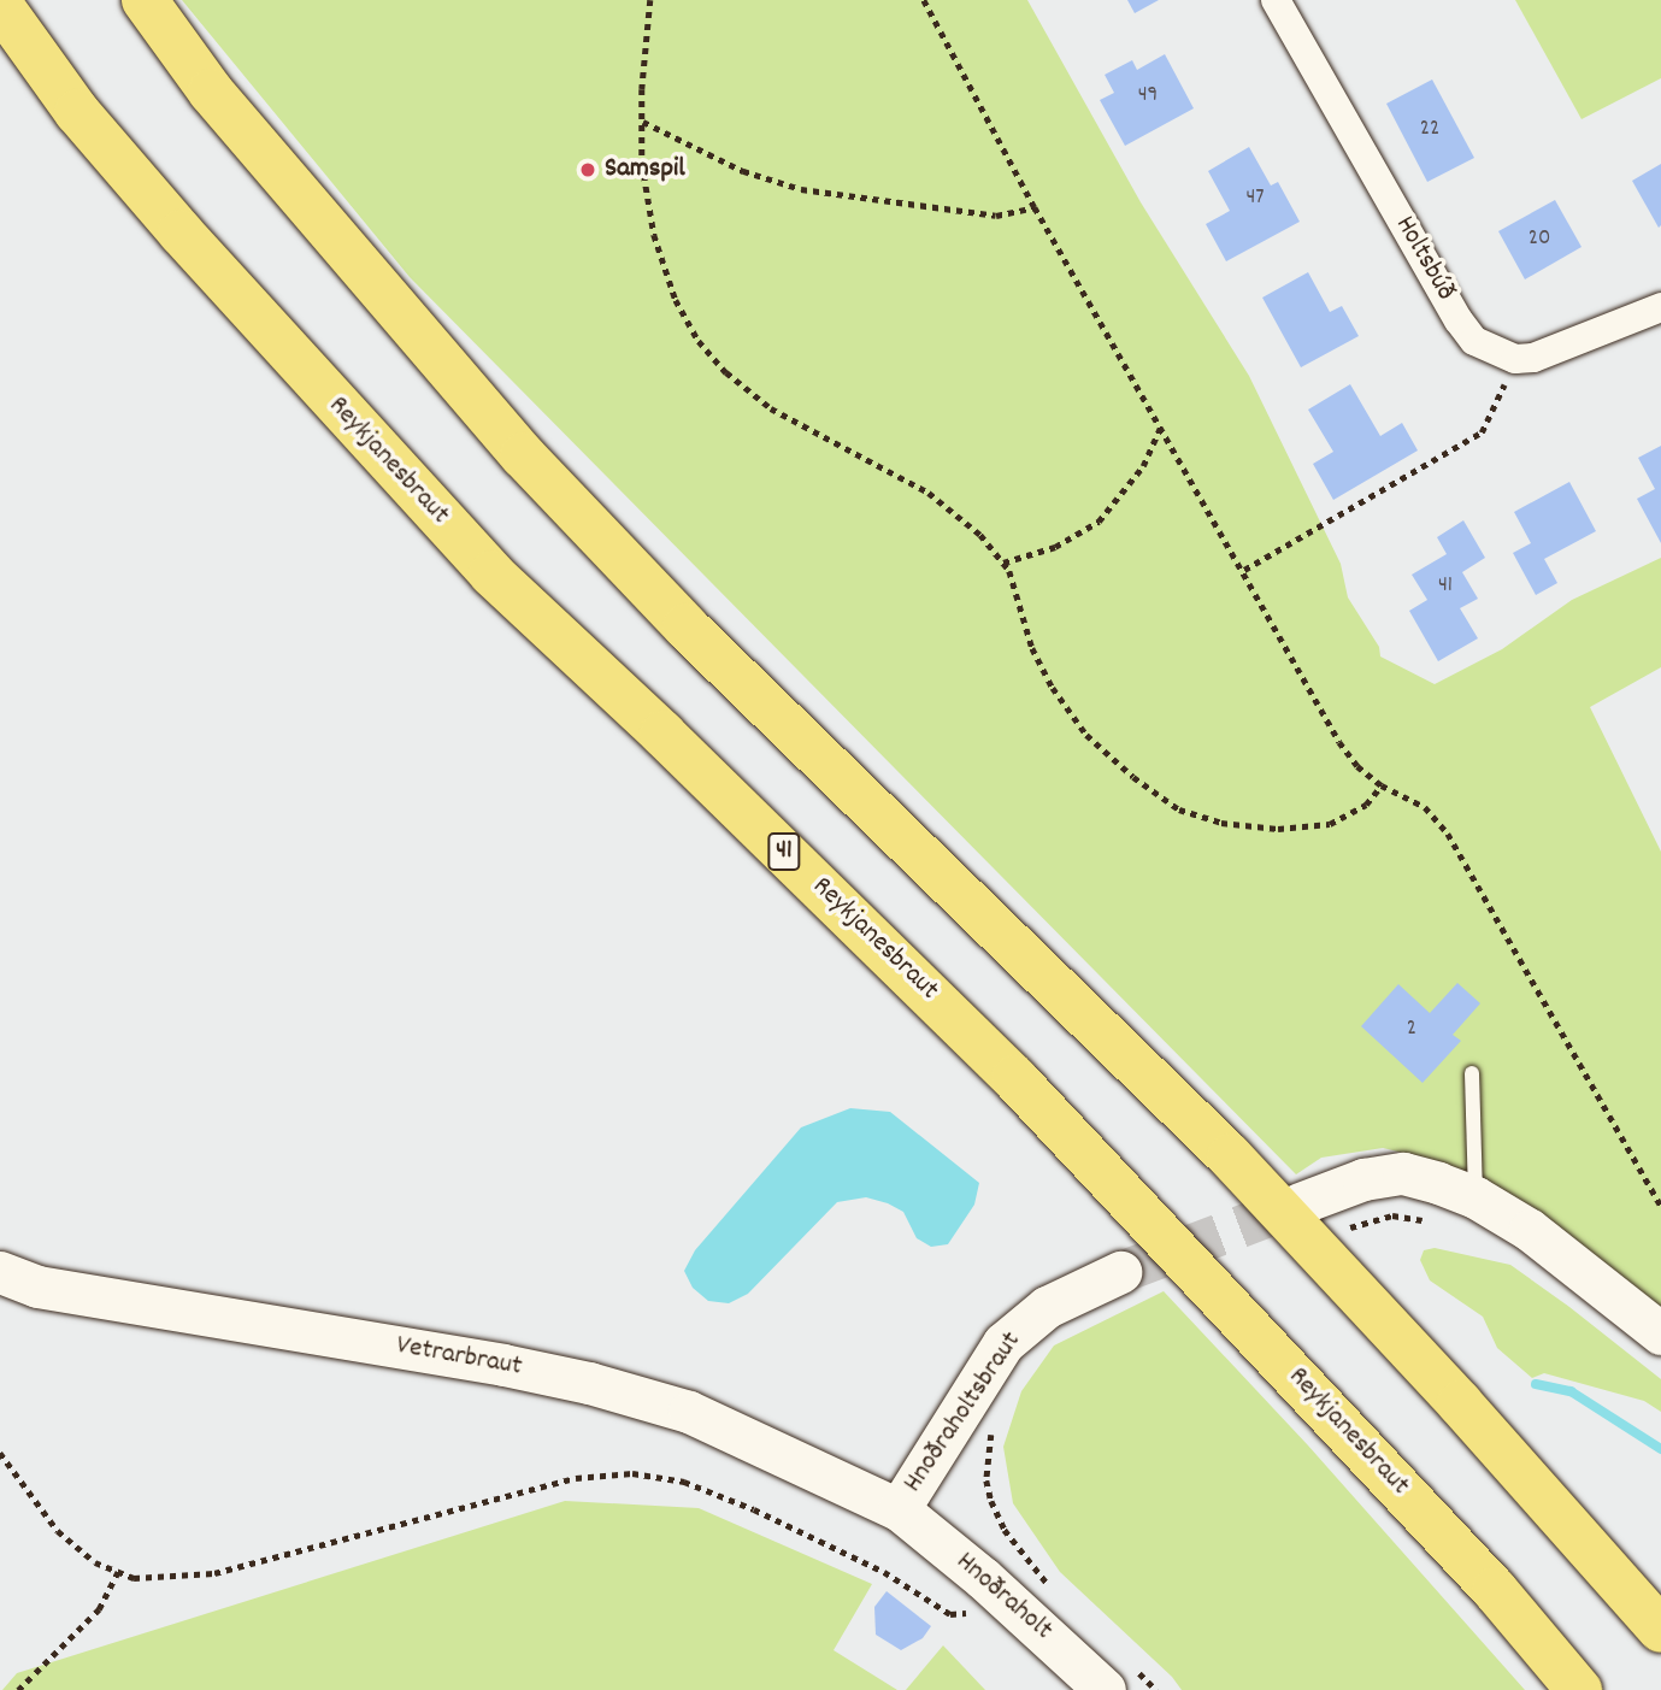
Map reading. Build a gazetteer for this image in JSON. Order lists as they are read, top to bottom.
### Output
{
  "streets": {
    "highway": ["Reykjanesbraut", "41"],
    "street": [
      "Holtsbúð",
      "Vetrarbraut",
      "Hnoðraholtsbraut",
      "Hnoðraholt"
    ]
  },
  "crossings": [
    ["Vetrarbraut", "Hnoðraholtsbraut"],
    ["Vetrarbraut", "Hnoðraholt"],
    ["Hnoðraholtsbraut", "Hnoðraholt"]
  ],
  "places": ["Samspil"],
  "house_numbers": [
    "49",
    "22",
    "47",
    "20",
    "41",
    "2"
  ]
}
